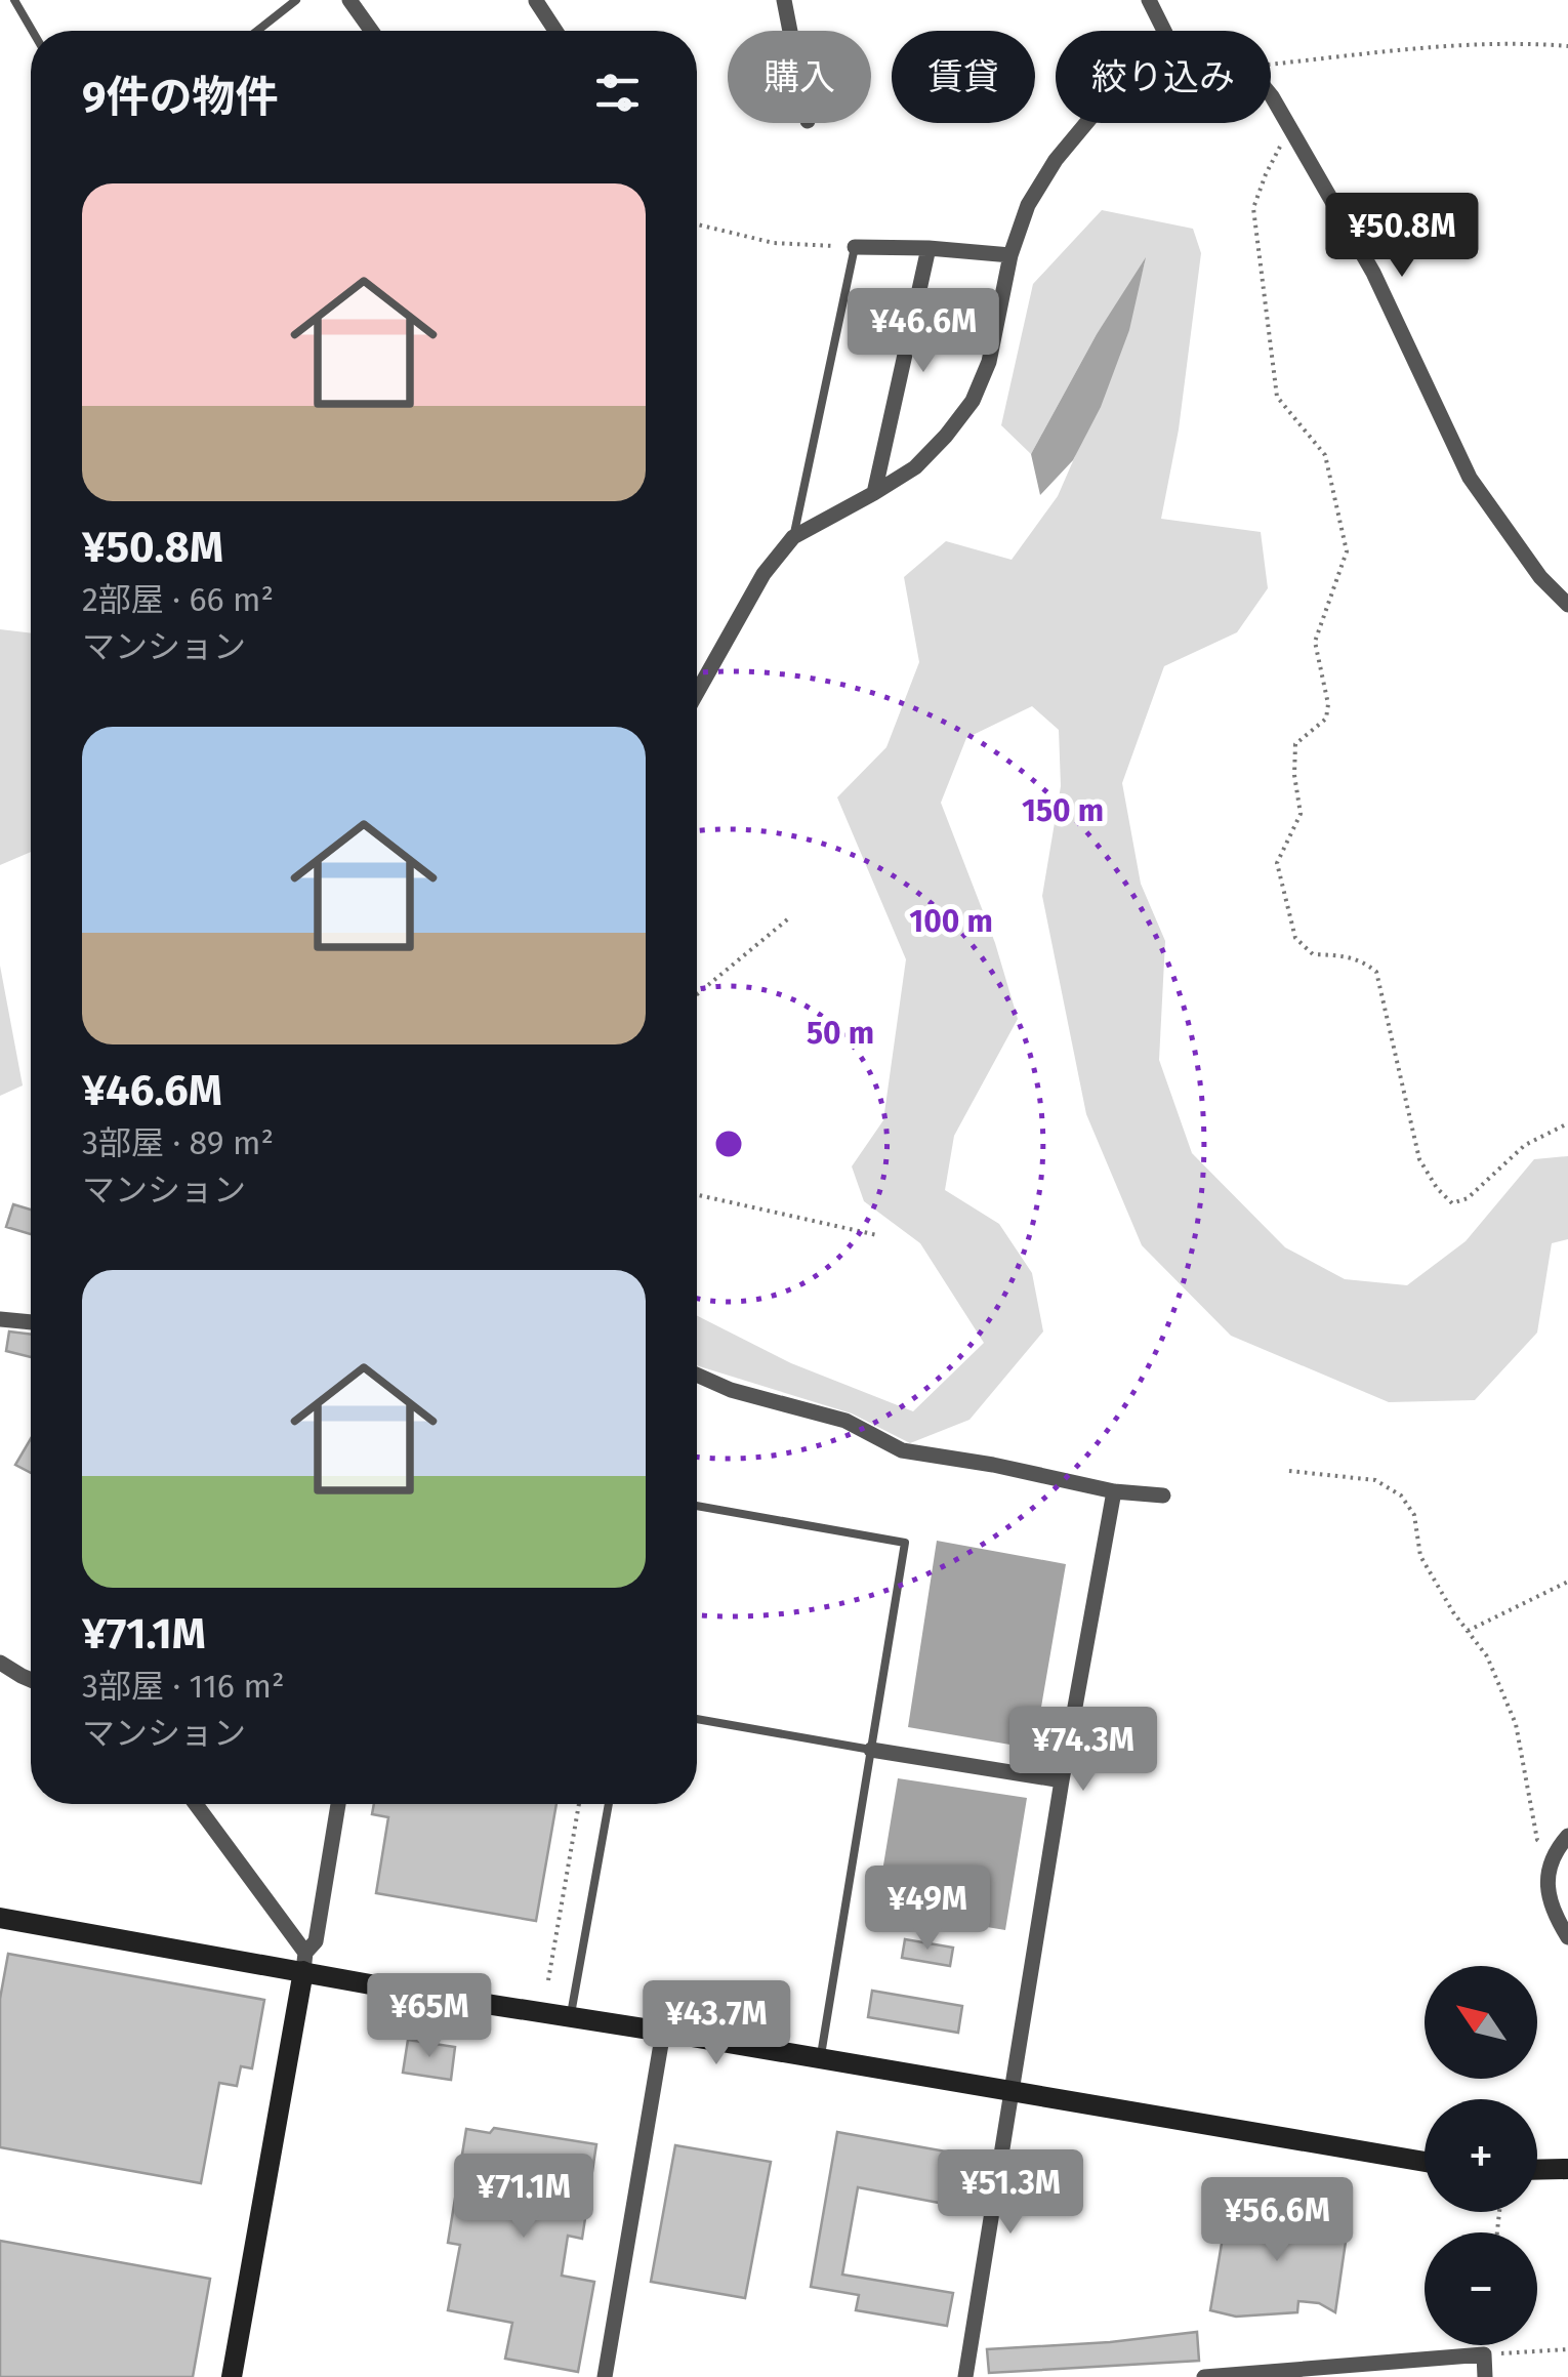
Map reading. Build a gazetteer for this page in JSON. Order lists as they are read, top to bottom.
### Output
{
  "north": "top left",
  "page": {
    "chip": ["購入", "賃貸", "絞り込み"],
    "heading": "9件の物件",
    "list": [
      {
        "name": "¥50.8M",
        "note": "2部屋 · 66 m² · マンション"
      },
      {
        "name": "¥46.6M",
        "note": "3部屋 · 89 m² · マンション"
      },
      {
        "name": "¥71.1M",
        "note": "3部屋 · 116 m² · マンション"
      }
    ],
    "price": [
      "¥50.8M",
      "¥46.6M",
      "¥74.3M",
      "¥49M",
      "¥65M",
      "¥43.7M",
      "¥51.3M",
      "¥71.1M",
      "¥56.6M"
    ],
    "map_buttons": ["+", "−"]
  },
  "rings": ["150 m", "100 m", "50 m"]
}
